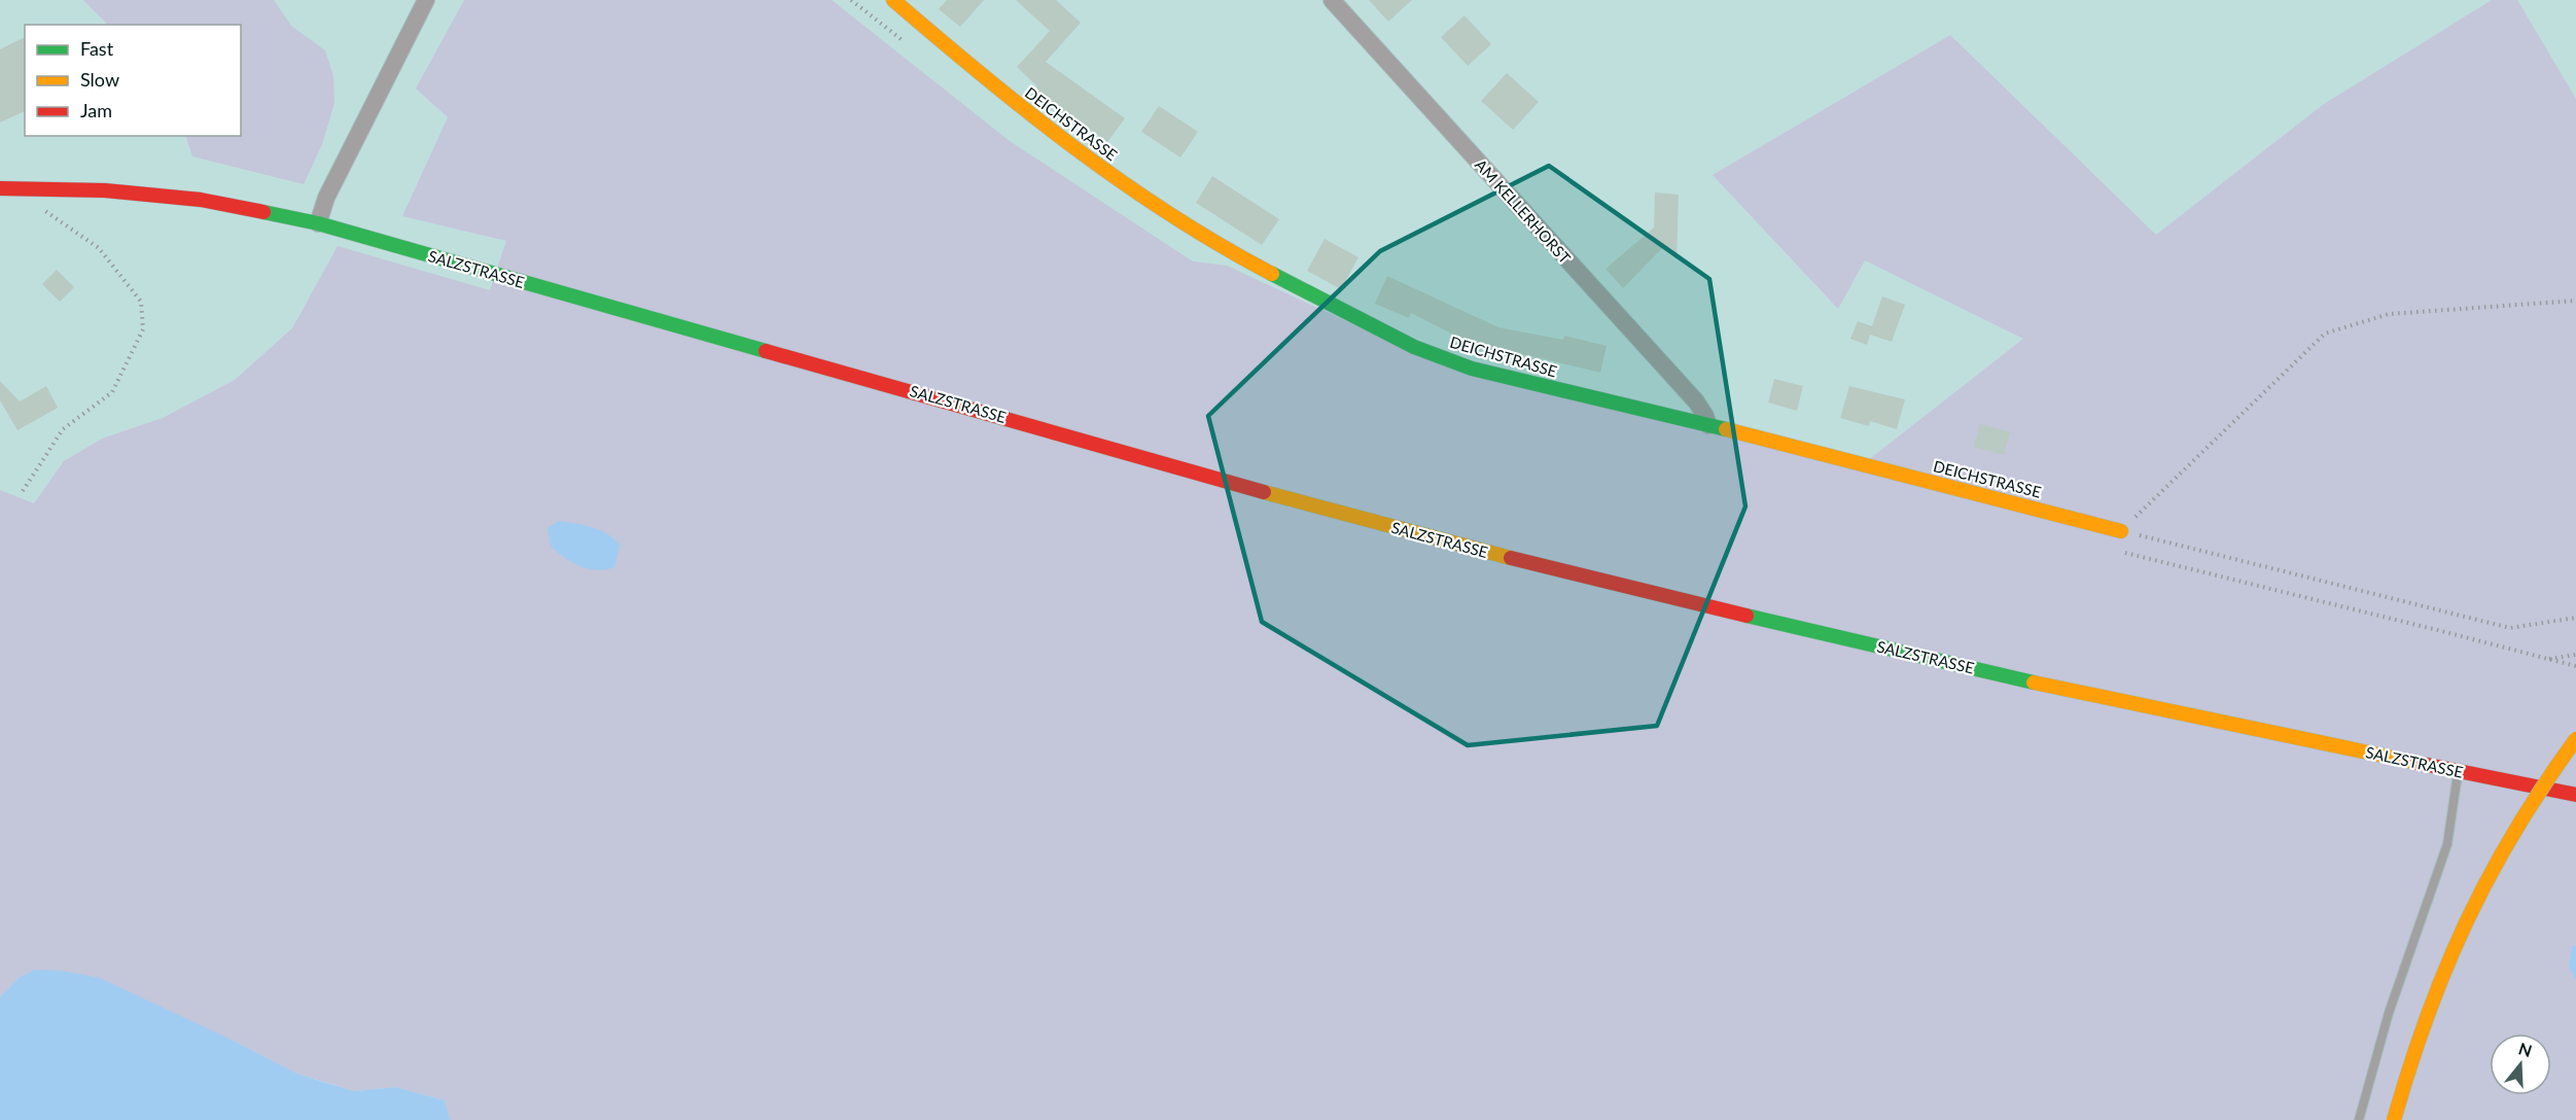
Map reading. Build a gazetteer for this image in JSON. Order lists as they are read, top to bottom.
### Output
{
  "streets": {
    "street": ["DEICHSTRASSE", "AM KELLERHORST", "SALZSTRASSE"]
  },
  "crossings": [
    ["DEICHSTRASSE", "AM KELLERHORST"]
  ],
  "legend": ["Fast", "Slow", "Jam"],
  "north": "top"
}
